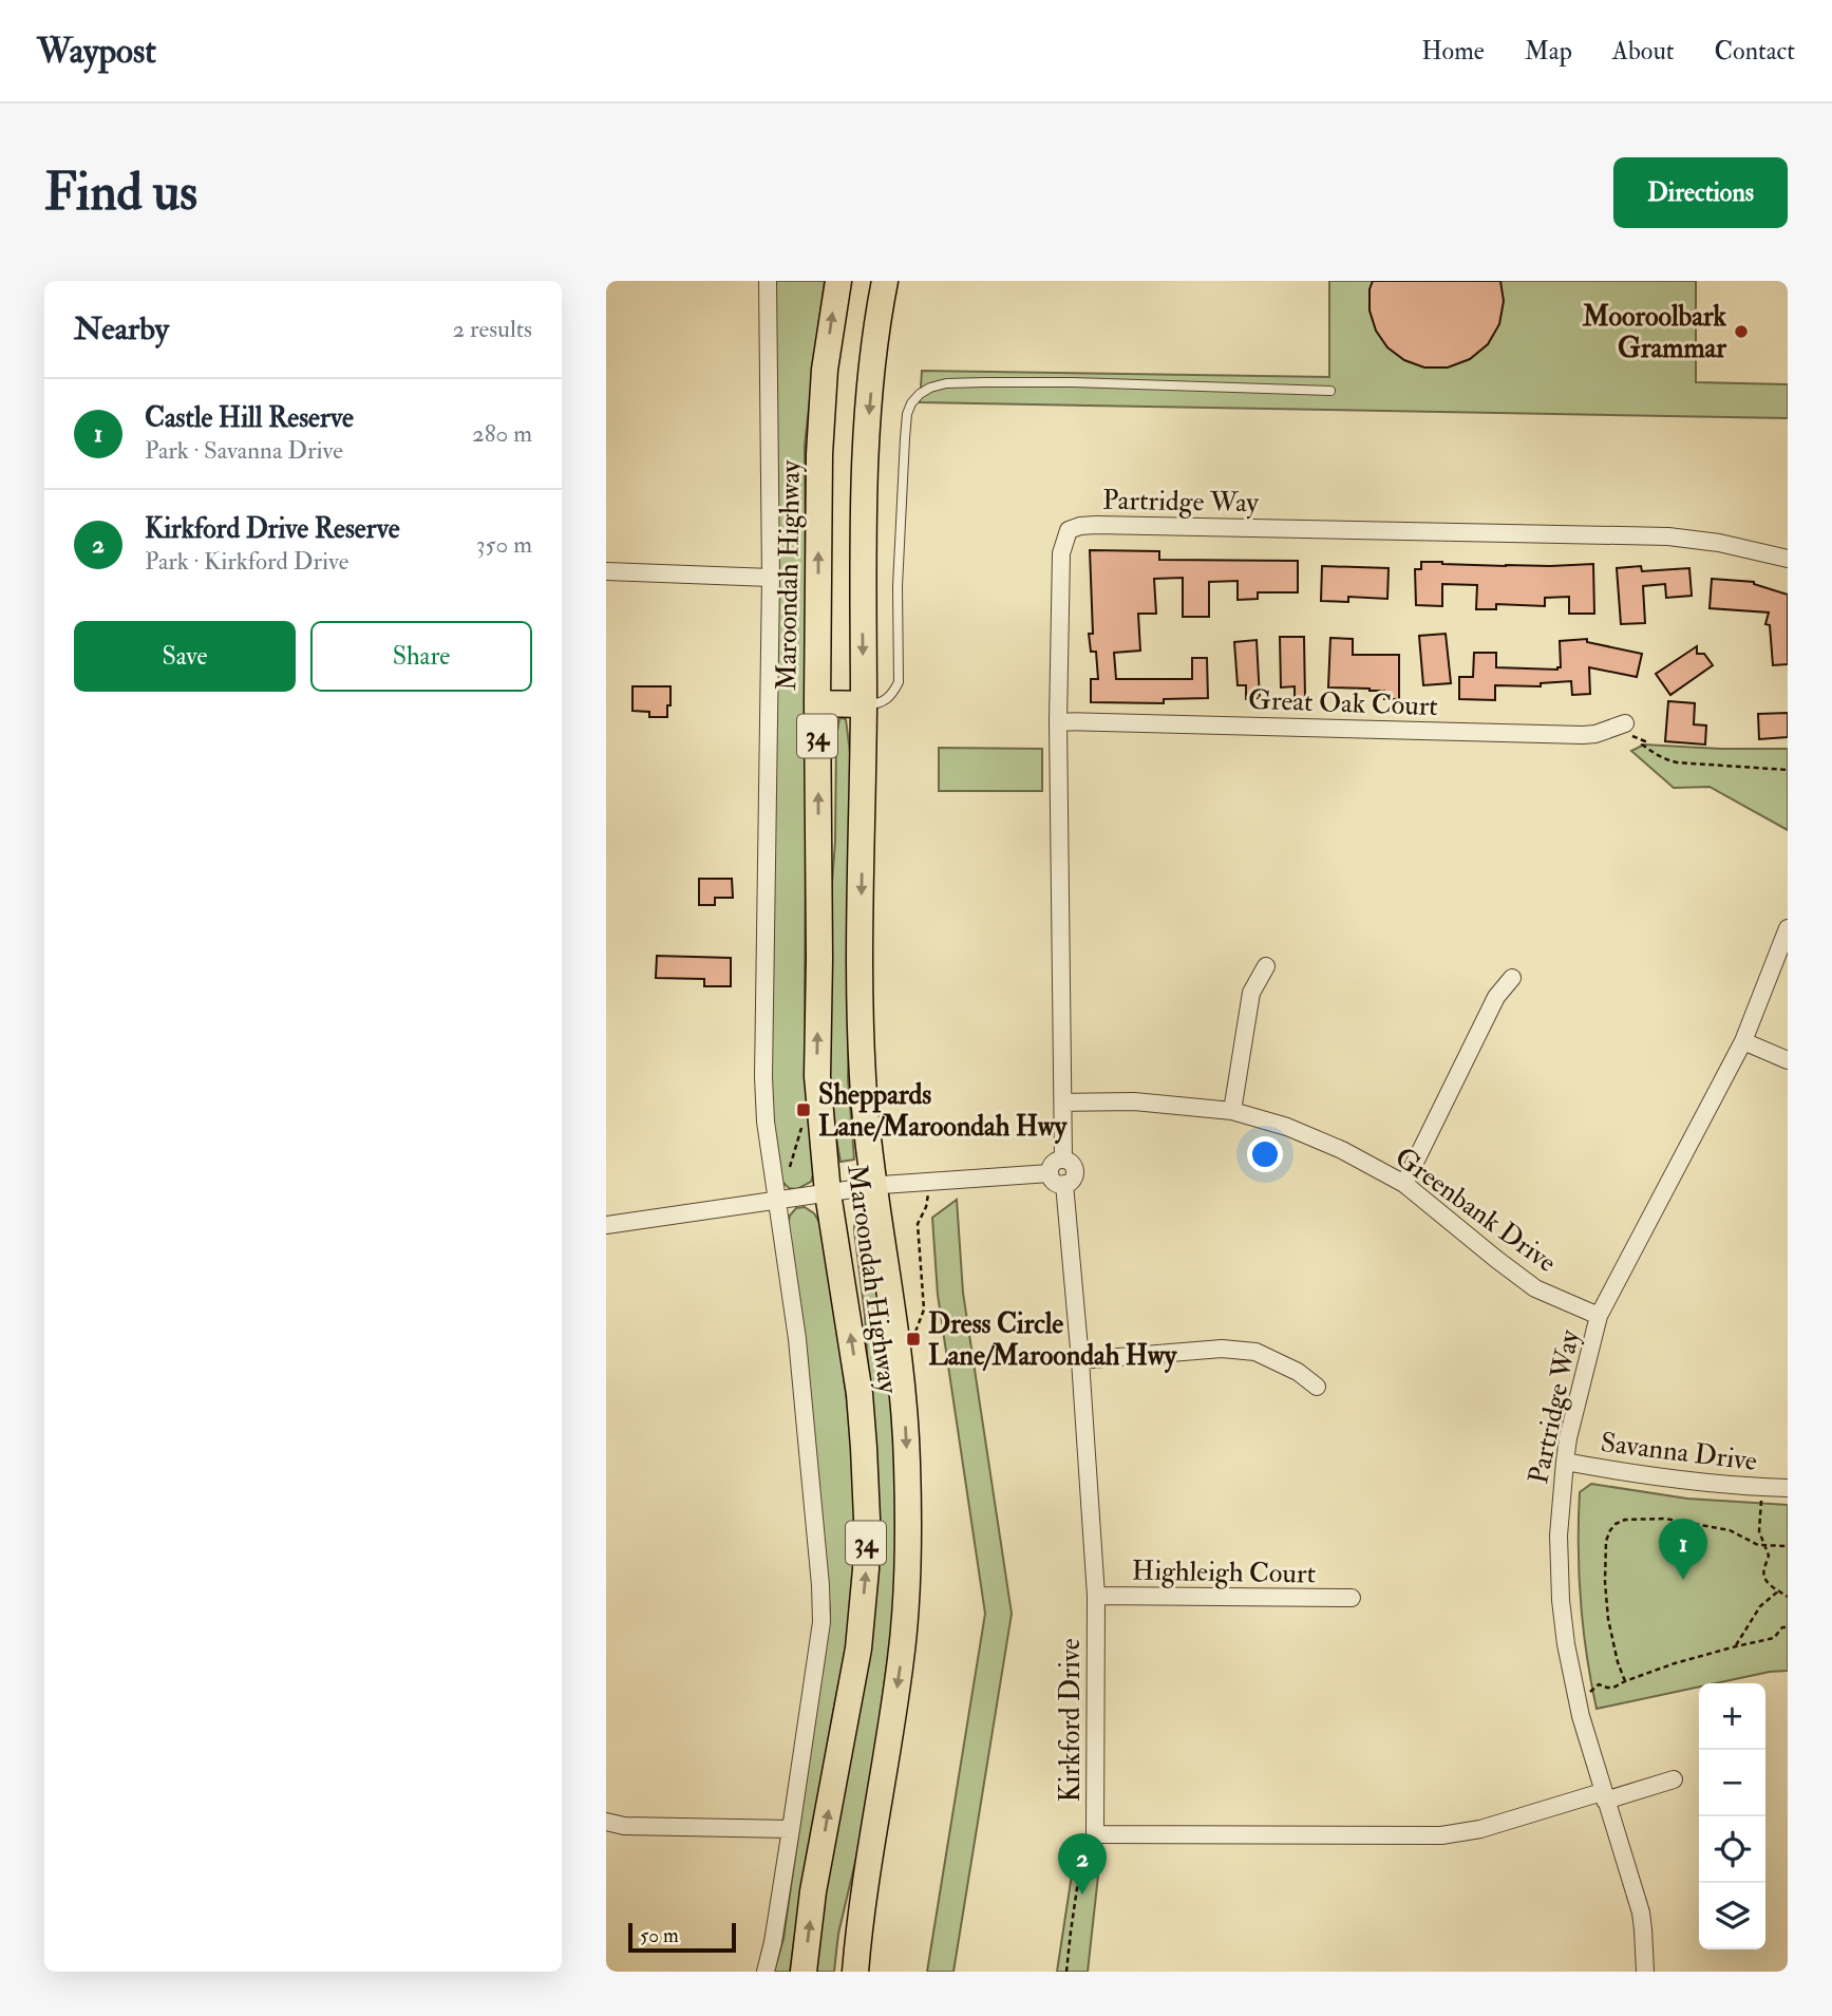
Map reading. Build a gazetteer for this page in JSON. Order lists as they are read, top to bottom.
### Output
{
  "streets": {
    "highway": ["Maroondah Highway", "34"],
    "street": [
      "Partridge Way",
      "Great Oak Court",
      "Greenbank Drive",
      "Savanna Drive",
      "Highleigh Court",
      "Kirkford Drive"
    ]
  },
  "crossings": [
    ["Partridge Way", "Great Oak Court"],
    ["Partridge Way", "Greenbank Drive"],
    ["Partridge Way", "Savanna Drive"],
    ["Partridge Way", "Kirkford Drive"],
    ["Highleigh Court", "Kirkford Drive"]
  ],
  "places": {
    "other": ["Mooroolbark Grammar"],
    "transit": ["Sheppards Lane/Maroondah Hwy", "Dress Circle Lane/Maroondah Hwy"]
  },
  "scale_bar": "50 m",
  "page": {
    "header": "Waypost",
    "nav": [
      "Home",
      "Map",
      "About",
      "Contact"
    ],
    "buttons": [
      "Directions",
      ["Save", "Share"]
    ],
    "title": "Find us",
    "heading": ["Nearby", "2 results"],
    "list": [
      {
        "mark": "1",
        "name": "Castle Hill Reserve",
        "note": "Park · Savanna Drive",
        "value": "280 m"
      },
      {
        "mark": "2",
        "name": "Kirkford Drive Reserve",
        "note": "Park · Kirkford Drive",
        "value": "350 m"
      }
    ],
    "pins": ["1", "2"],
    "map_buttons": ["+", "−"],
    "scale": "50 m"
  }
}
